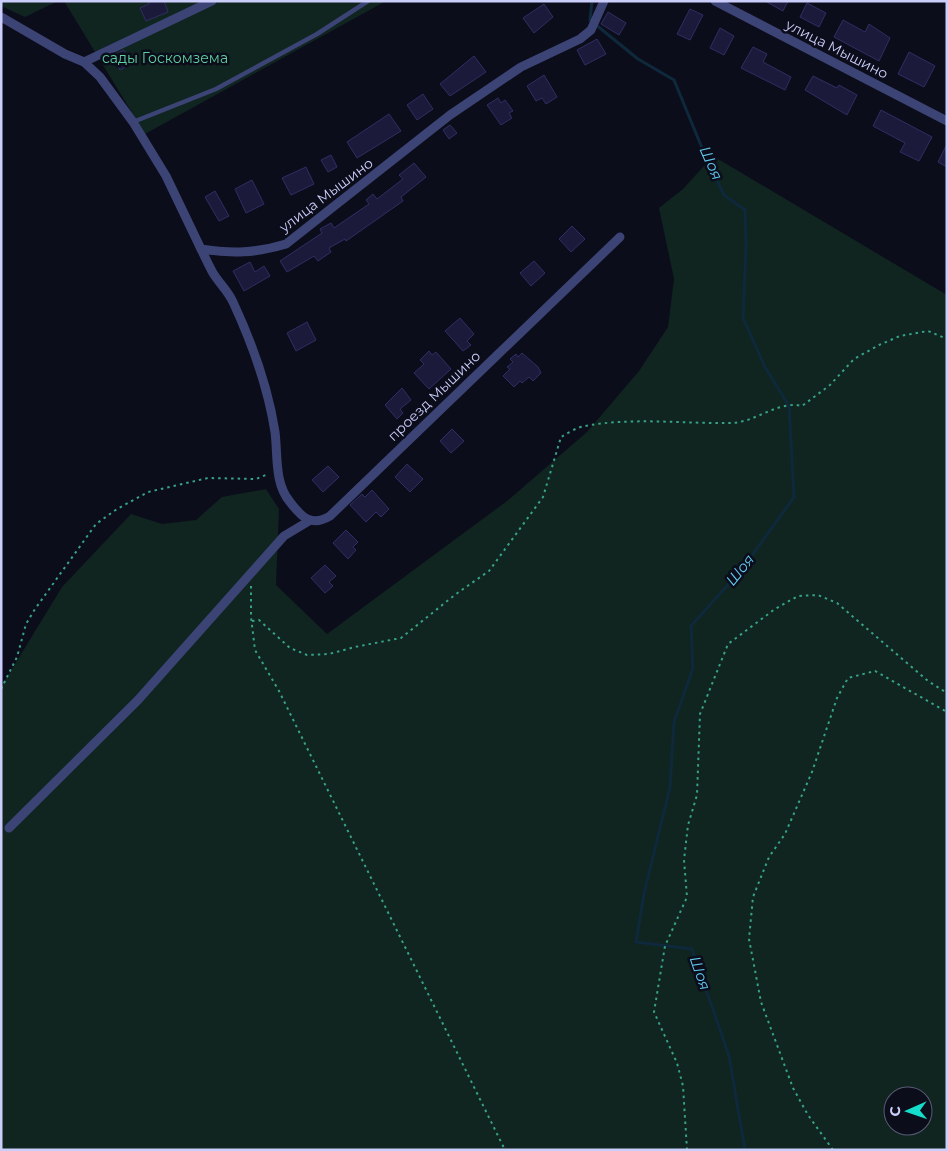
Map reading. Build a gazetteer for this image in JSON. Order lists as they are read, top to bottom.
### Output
{
  "streets": {
    "street": ["улица Мышино", "проезд Мышино"]
  },
  "water": ["Шоя"],
  "parks": ["сады Госкомзема"],
  "north": "left"
}
